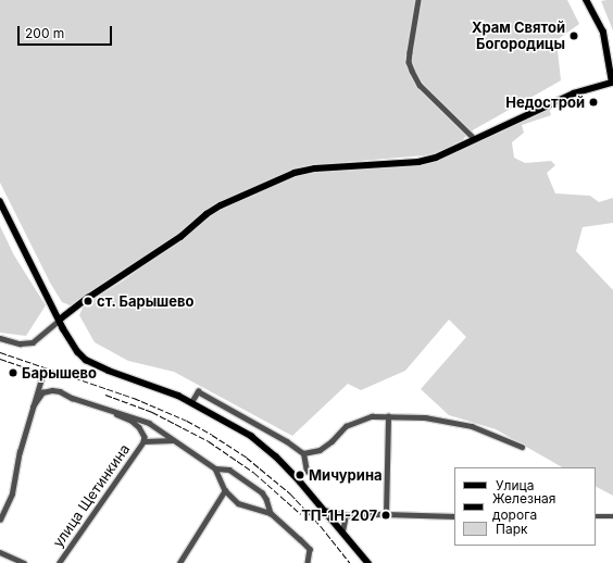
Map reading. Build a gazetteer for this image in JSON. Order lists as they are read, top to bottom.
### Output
{
  "streets": {
    "street": ["улица Щетинкина"]
  },
  "places": [
    "Храм Святой Богородицы",
    "Недострой",
    "ст. Барышево",
    "Барышево",
    "Мичурина",
    "ТП-1Н-207"
  ],
  "legend": ["Улица", "Железная дорога", "Парк"],
  "scale_bar": "200 m"
}
